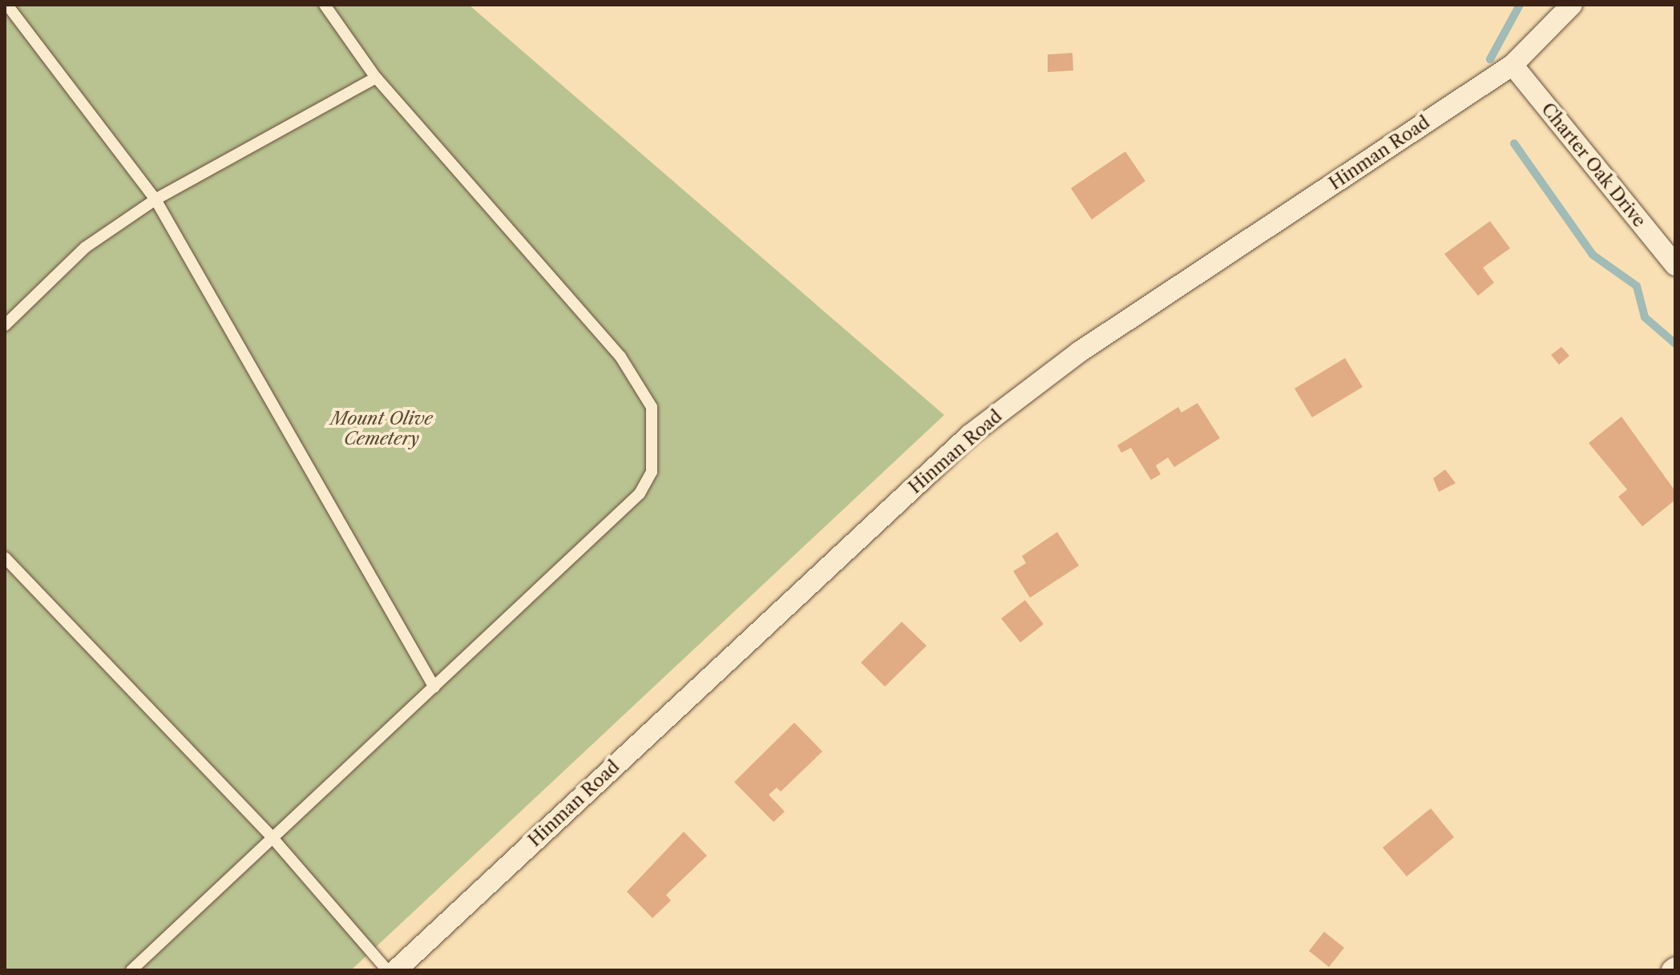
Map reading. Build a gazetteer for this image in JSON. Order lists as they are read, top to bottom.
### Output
{
  "streets": {
    "street": ["Hinman Road", "Charter Oak Drive"]
  },
  "crossings": [
    ["Hinman Road", "Charter Oak Drive"]
  ],
  "parks": ["Mount Olive Cemetery"]
}
